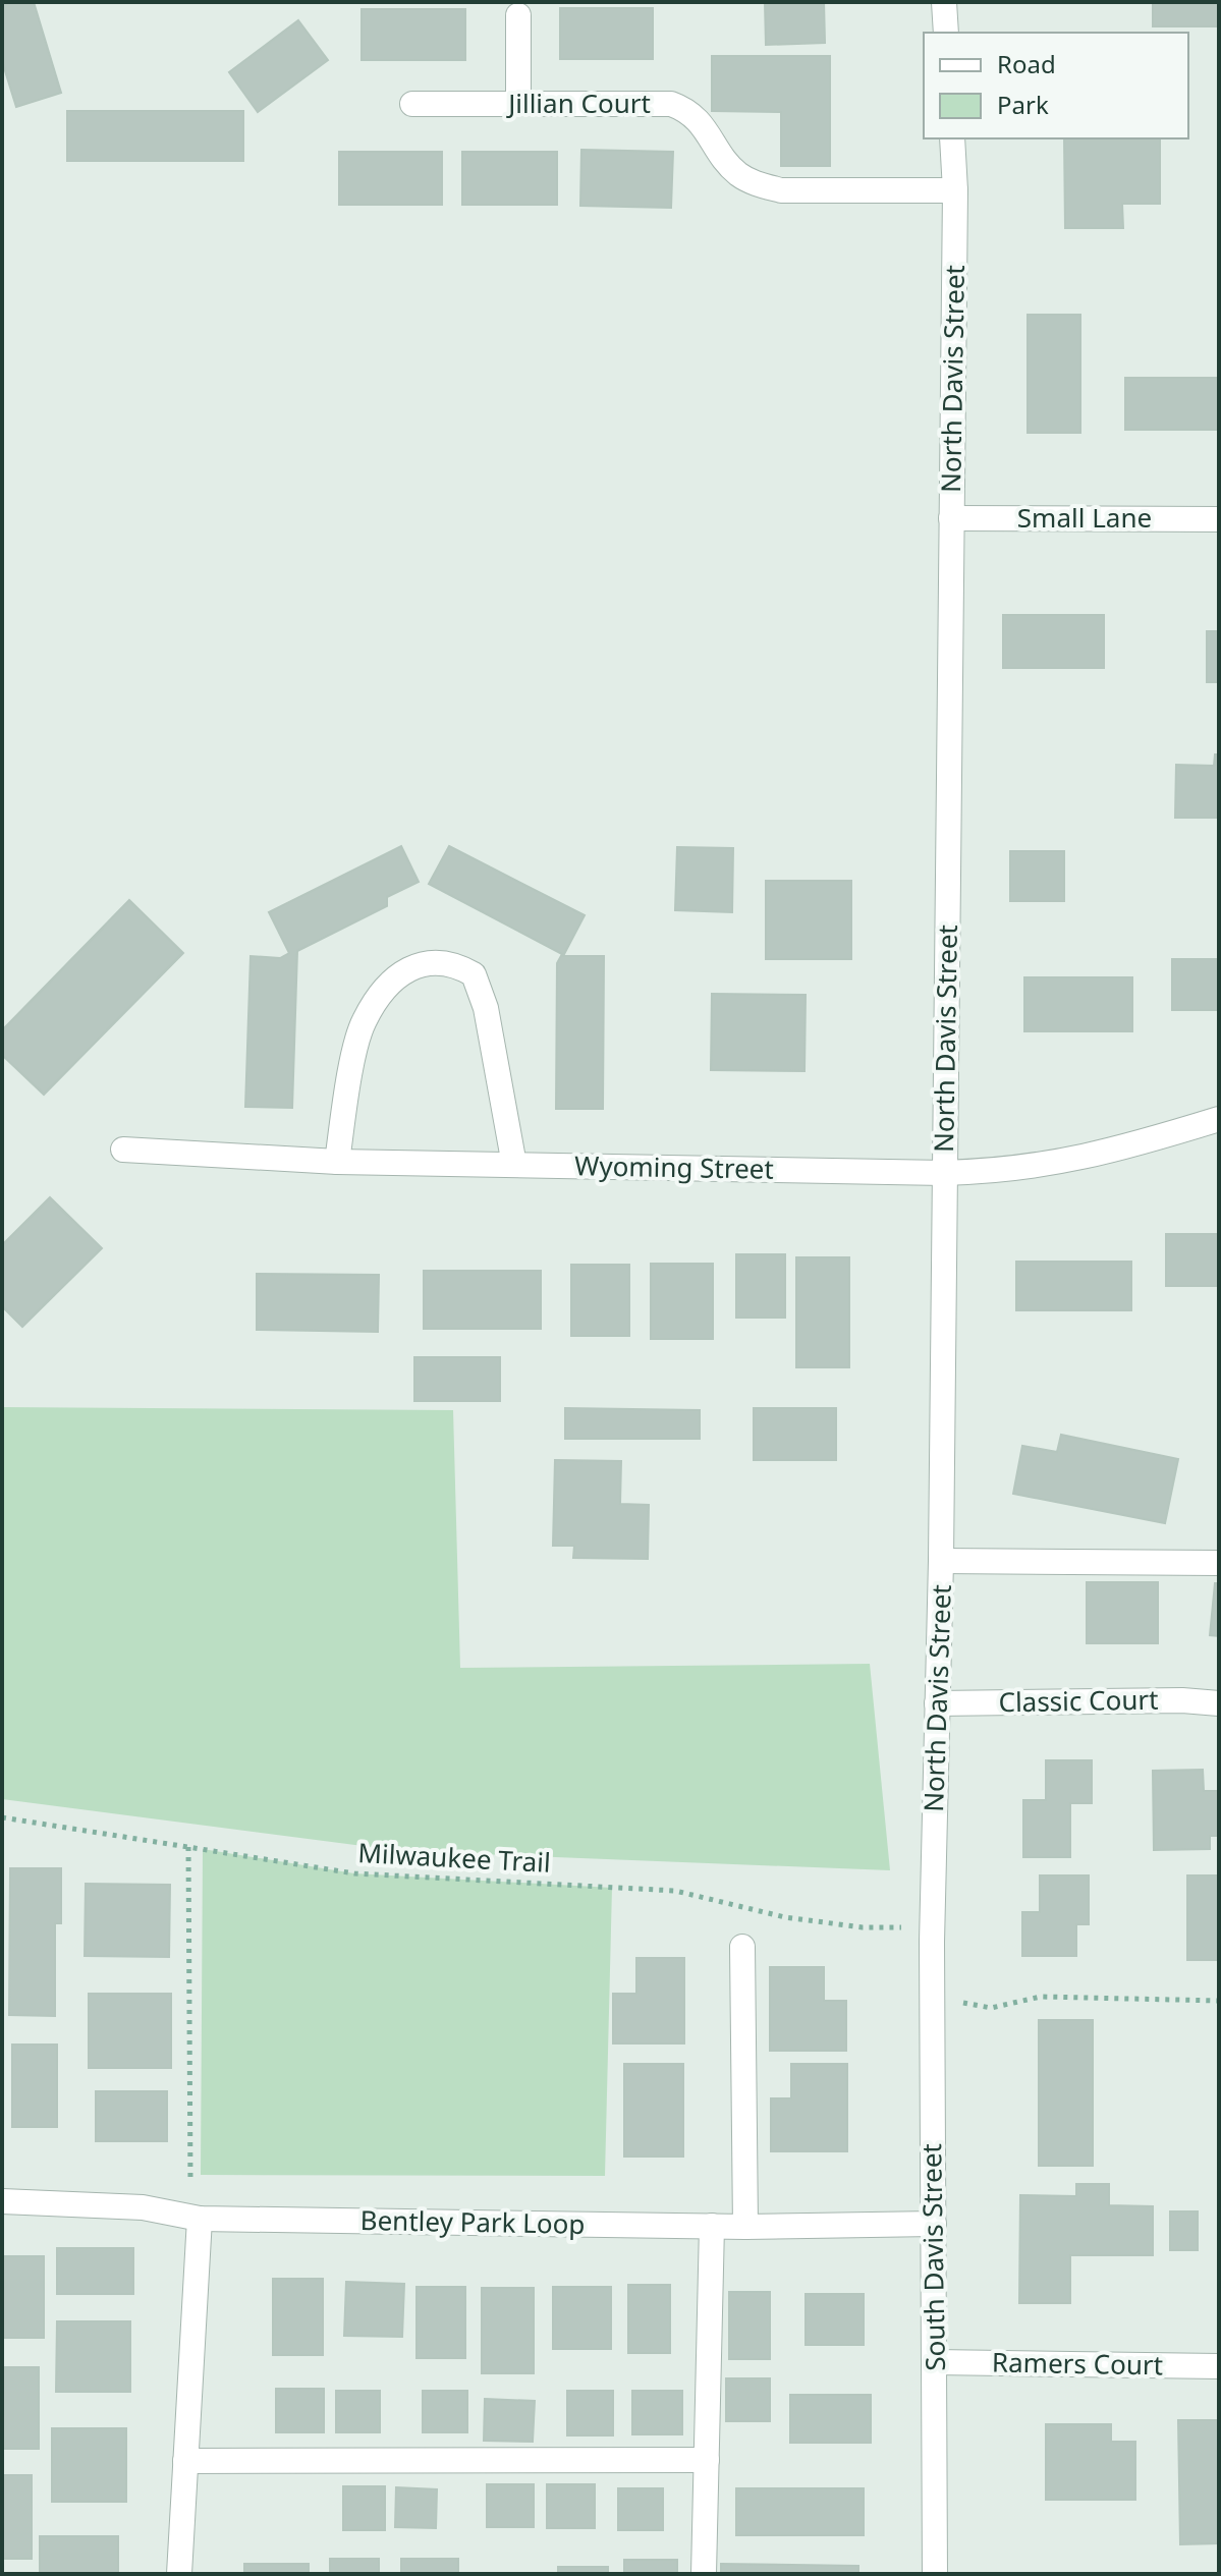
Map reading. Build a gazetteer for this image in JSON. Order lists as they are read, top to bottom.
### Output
{
  "streets": {
    "street": [
      "Jillian Court",
      "North Davis Street",
      "Small Lane",
      "Wyoming Street",
      "Classic Court",
      "Bentley Park Loop",
      "South Davis Street",
      "Ramers Court"
    ],
    "path": ["Milwaukee Trail"]
  },
  "crossings": [
    ["Jillian Court", "North Davis Street"],
    ["North Davis Street", "Small Lane"],
    ["North Davis Street", "Wyoming Street"],
    ["North Davis Street", "Classic Court"],
    ["North Davis Street", "South Davis Street"],
    ["Bentley Park Loop", "South Davis Street"],
    ["South Davis Street", "Ramers Court"]
  ],
  "legend": ["Road", "Park"]
}
